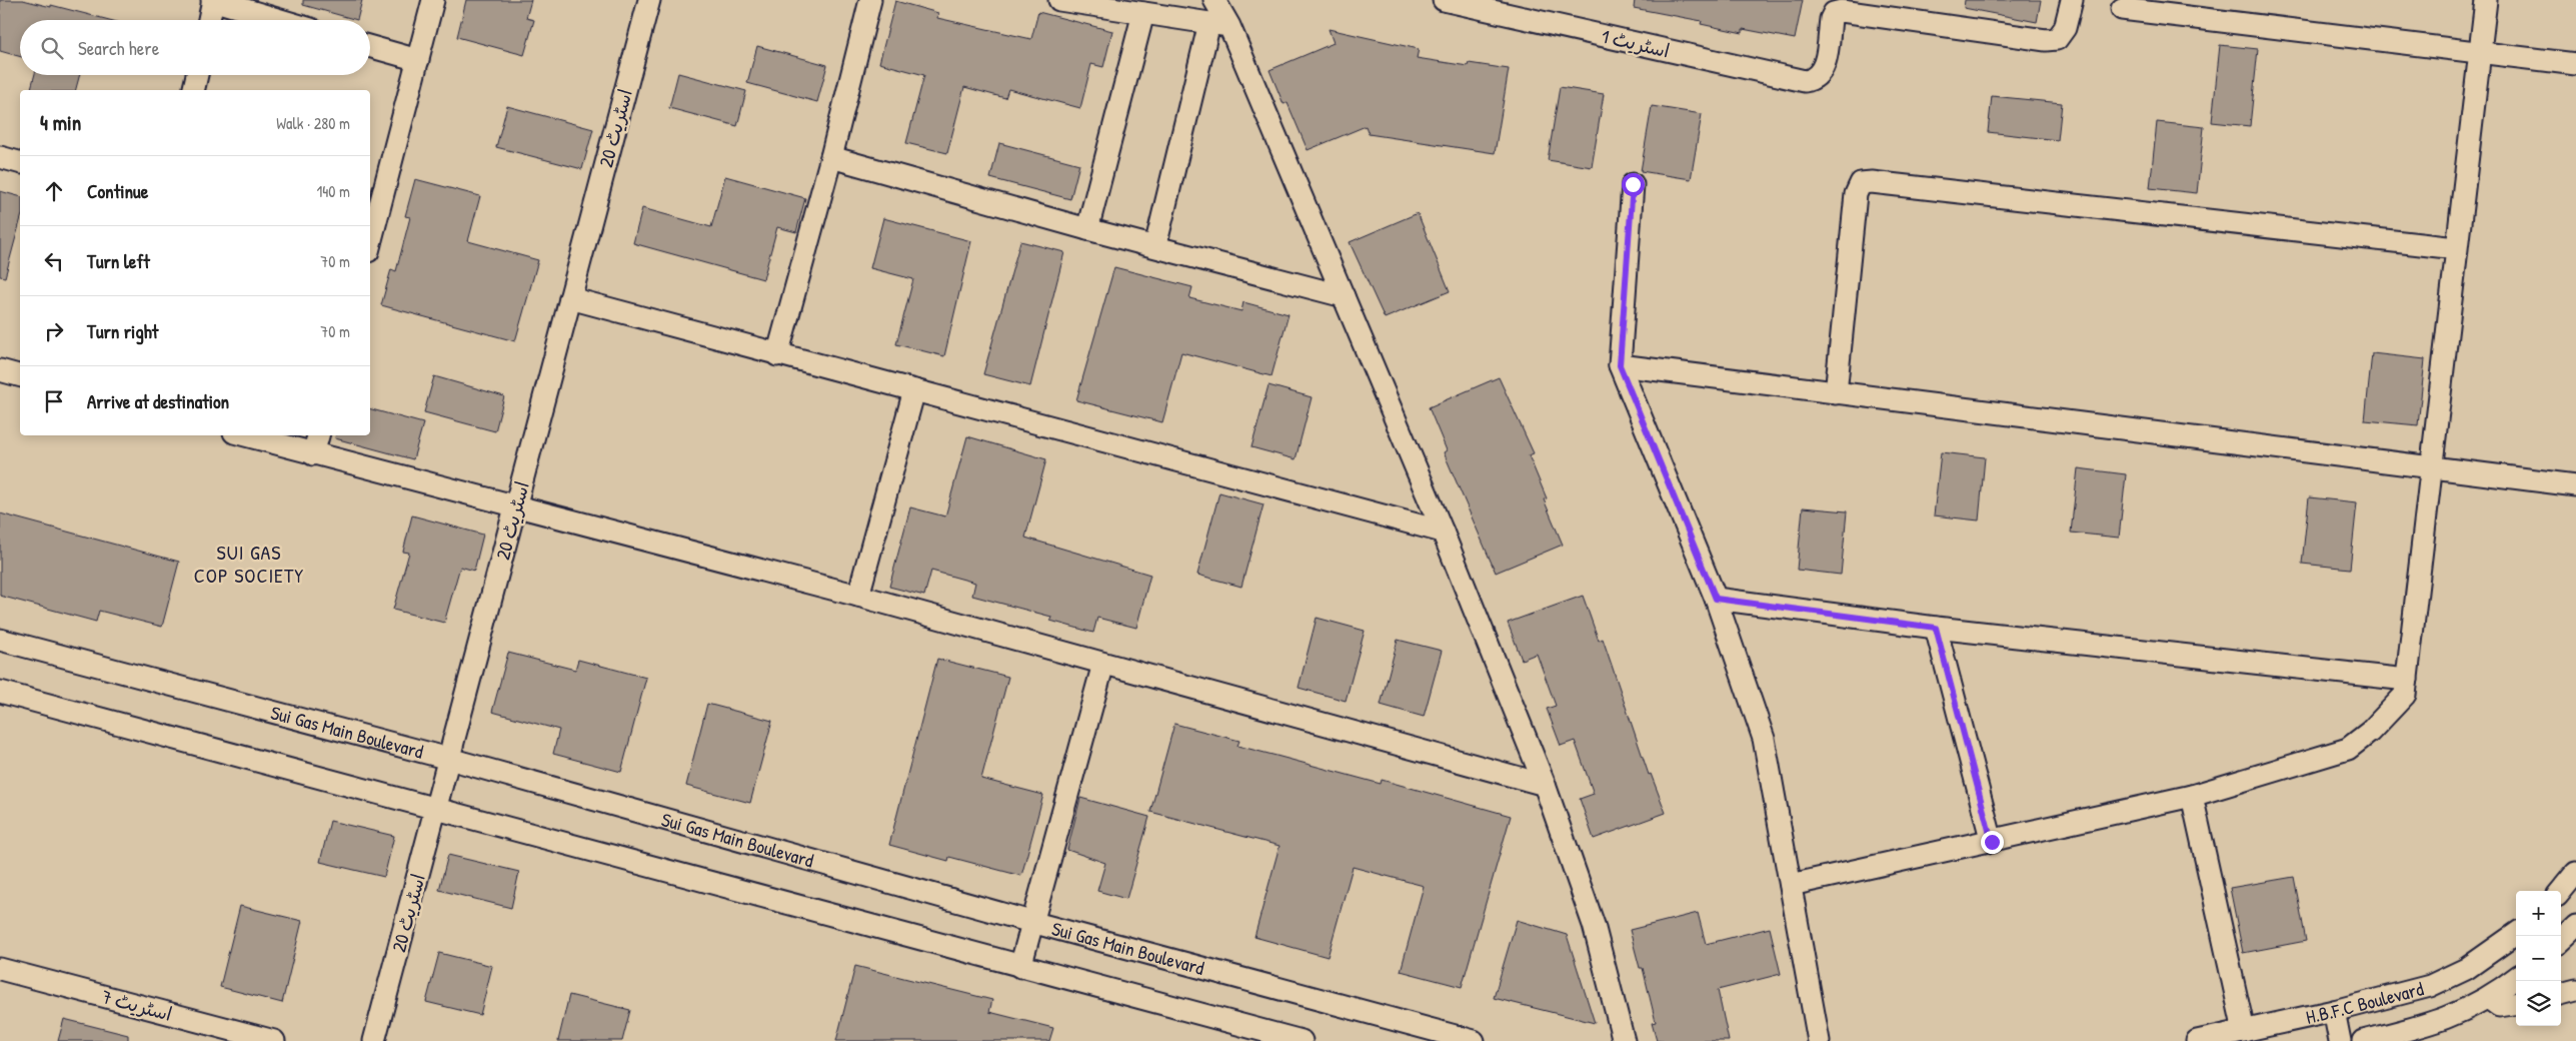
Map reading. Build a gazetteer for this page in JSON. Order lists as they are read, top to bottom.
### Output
{
  "streets": {
    "street": [
      "اسٹریٹ 1",
      "اسٹریٹ 20",
      "Sui Gas Main Boulevard",
      "H.B.F.C Boulevard",
      "اسٹریٹ 7"
    ]
  },
  "crossings": [
    ["اسٹریٹ 20", "Sui Gas Main Boulevard"]
  ],
  "districts": ["SUI GAS COP SOCIETY"],
  "page": {
    "search": "Search here",
    "heading": ["4 min", "Walk · 280 m"],
    "list": [
      ["Continue", "140 m"],
      ["Turn left", "70 m"],
      ["Turn right", "70 m"],
      "Arrive at destination"
    ],
    "map_buttons": ["+", "−"]
  }
}
